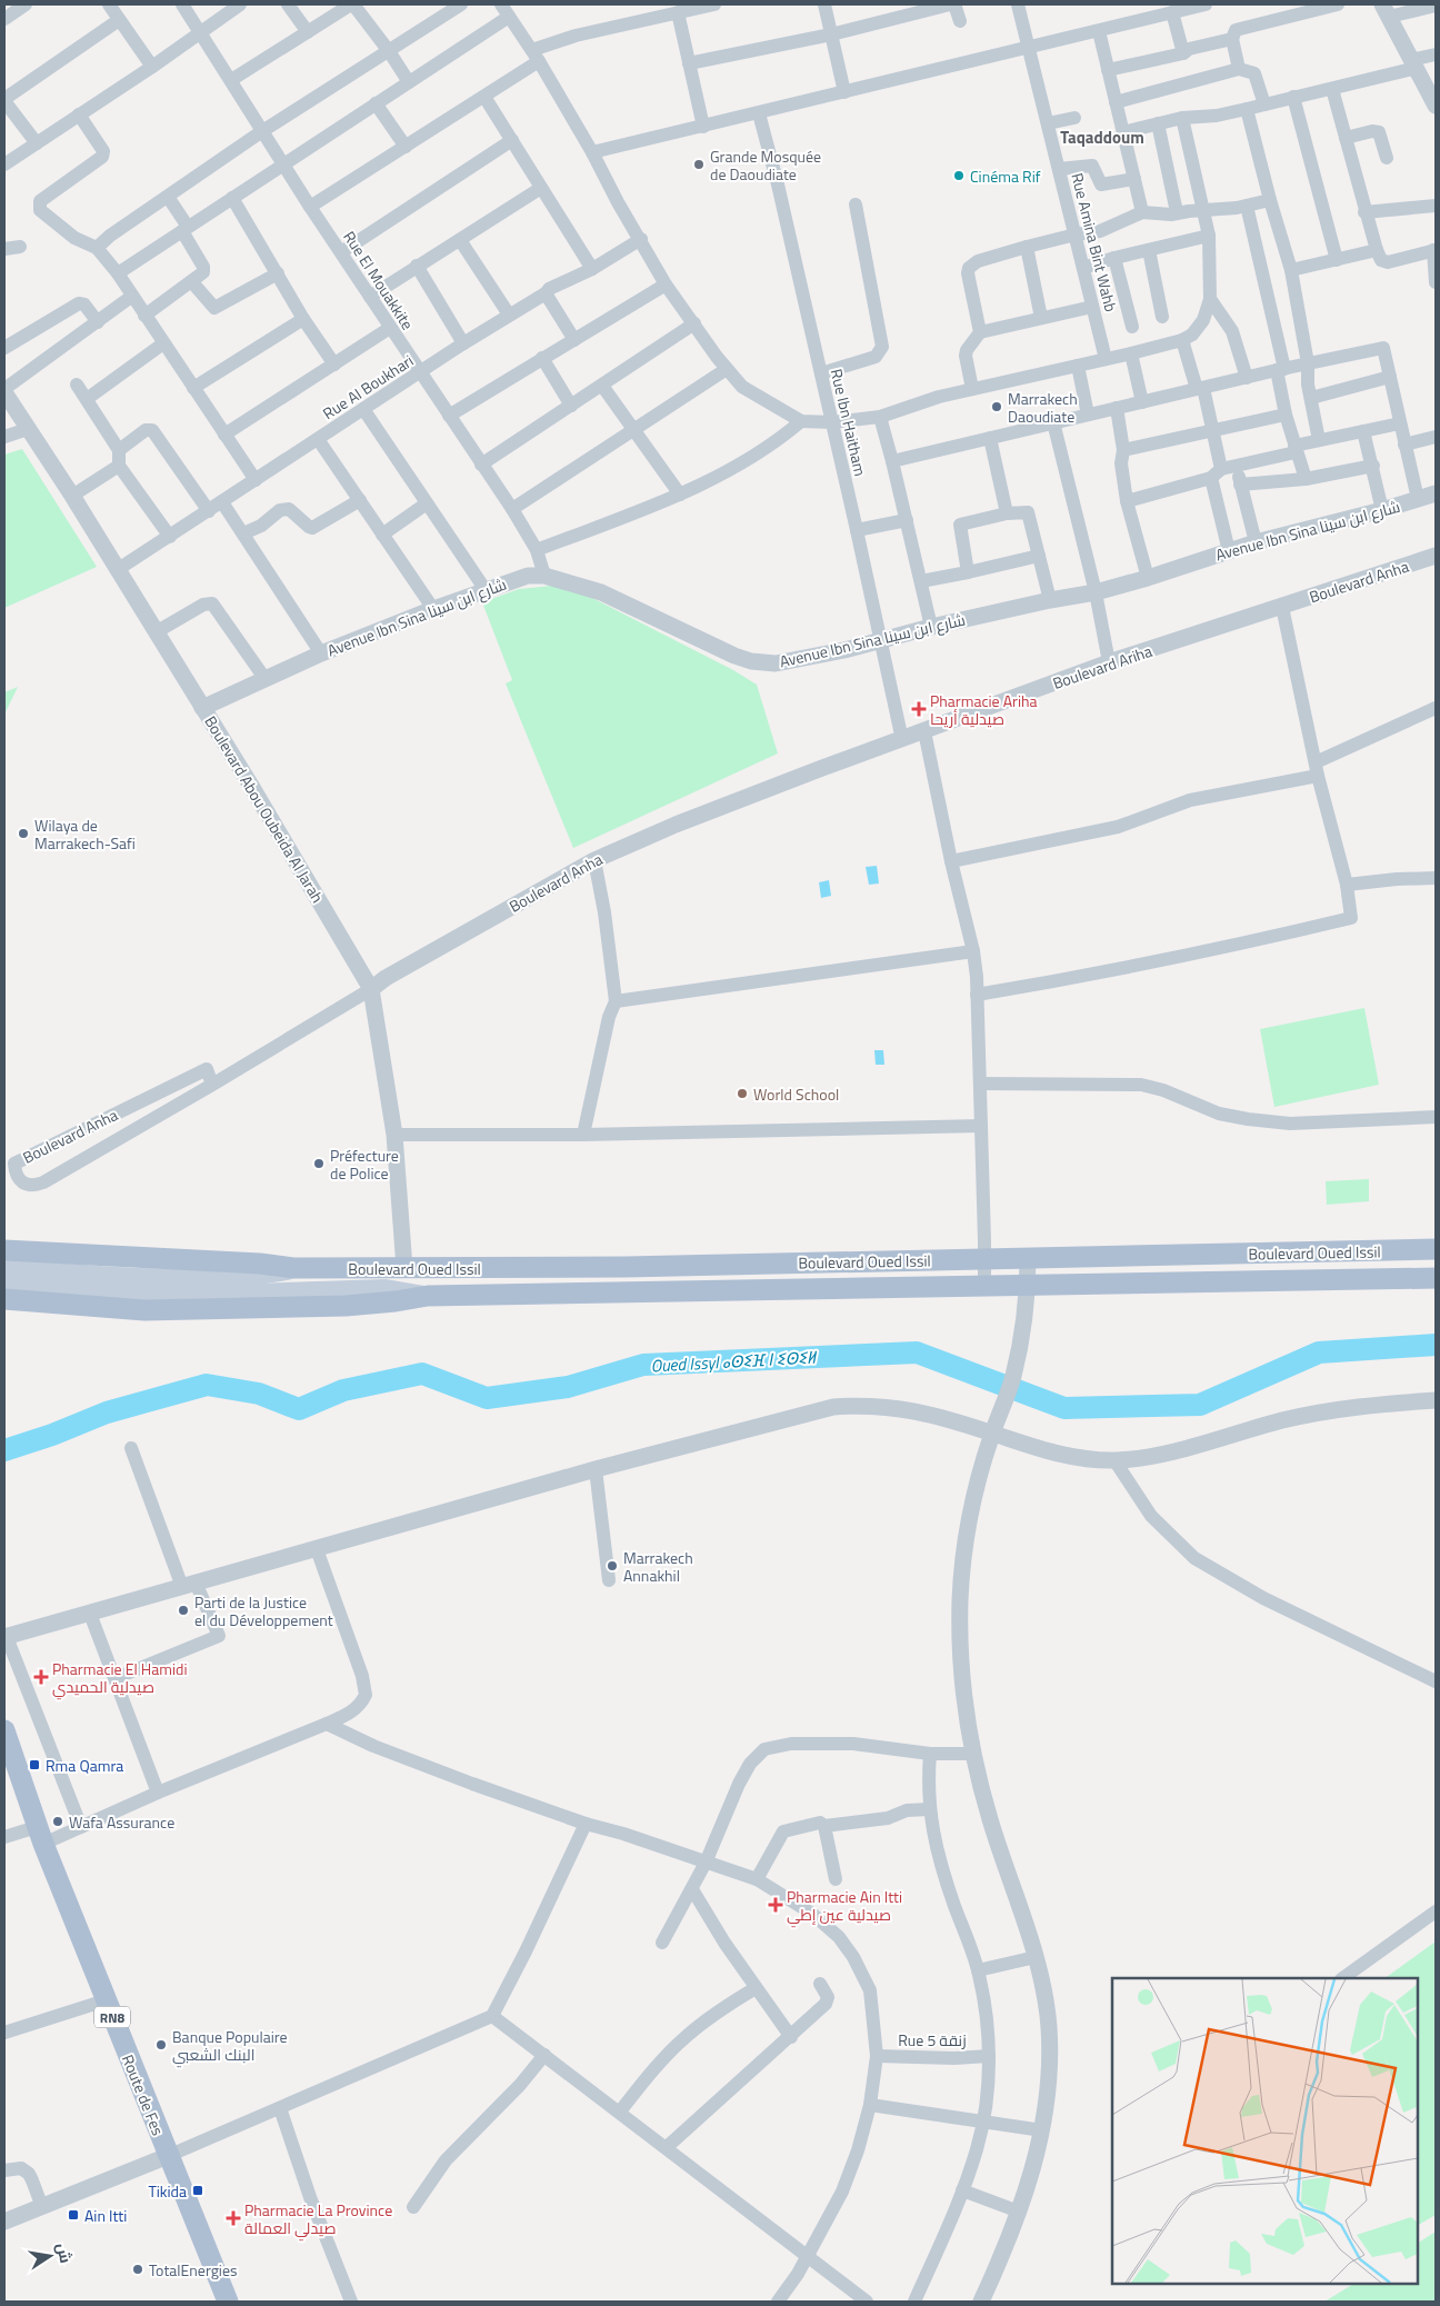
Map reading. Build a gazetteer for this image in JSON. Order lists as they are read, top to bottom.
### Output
{
  "streets": {
    "main road": ["Boulevard Oued Issil", "RN8", "Route de Fes"],
    "street": [
      "Rue Amina Bint Wahb",
      "Rue El Mouakkite",
      "Rue Al Boukhari",
      "Rue Ibn Haitham",
      "Avenue Ibn Sina شارع ابن سينا",
      "Boulevard Anha",
      "Boulevard Ariha",
      "Boulevard Abou Oubeida Al Jarah",
      "Rue 5 زنقة"
    ]
  },
  "crossings": [
    ["Rue El Mouakkite", "Rue Al Boukhari"],
    ["Rue El Mouakkite", "Avenue Ibn Sina شارع ابن سينا"],
    ["Rue Al Boukhari", "Boulevard Abou Oubeida Al Jarah"],
    ["Rue Ibn Haitham", "Avenue Ibn Sina شارع ابن سينا"],
    ["Rue Ibn Haitham", "Boulevard Anha"],
    ["Avenue Ibn Sina شارع ابن سينا", "Boulevard Abou Oubeida Al Jarah"],
    ["Boulevard Anha", "Boulevard Ariha"],
    ["Boulevard Anha", "Boulevard Abou Oubeida Al Jarah"],
    ["Boulevard Abou Oubeida Al Jarah", "Boulevard Oued Issil"]
  ],
  "districts": ["Taqaddoum"],
  "water": ["Oued Issyl ⴰⵙⵉⴼ ⵏ ⵉⵙⵉⵍ"],
  "places": {
    "other": [
      "Grande Mosquée de Daoudiate",
      "Cinéma Rif",
      "Marrakech Daoudiate",
      "Wilaya de Marrakech-Safi",
      "World School",
      "Préfecture de Police",
      "Marrakech Annakhil",
      "Parti de la Justice el du Développement",
      "Wafa Assurance",
      "Banque Populaire البنك الشعبي",
      "TotalEnergies"
    ],
    "health": [
      "Pharmacie Ariha صيدلية أريحا",
      "Pharmacie El Hamidi صيدلية الحميدي",
      "Pharmacie Ain Itti صيدلية عين إطي",
      "Pharmacie La Province صيدلي العمالة"
    ],
    "transit": ["Rma Qamra", "Tikida", "Ain Itti"]
  },
  "north": "right"
}
